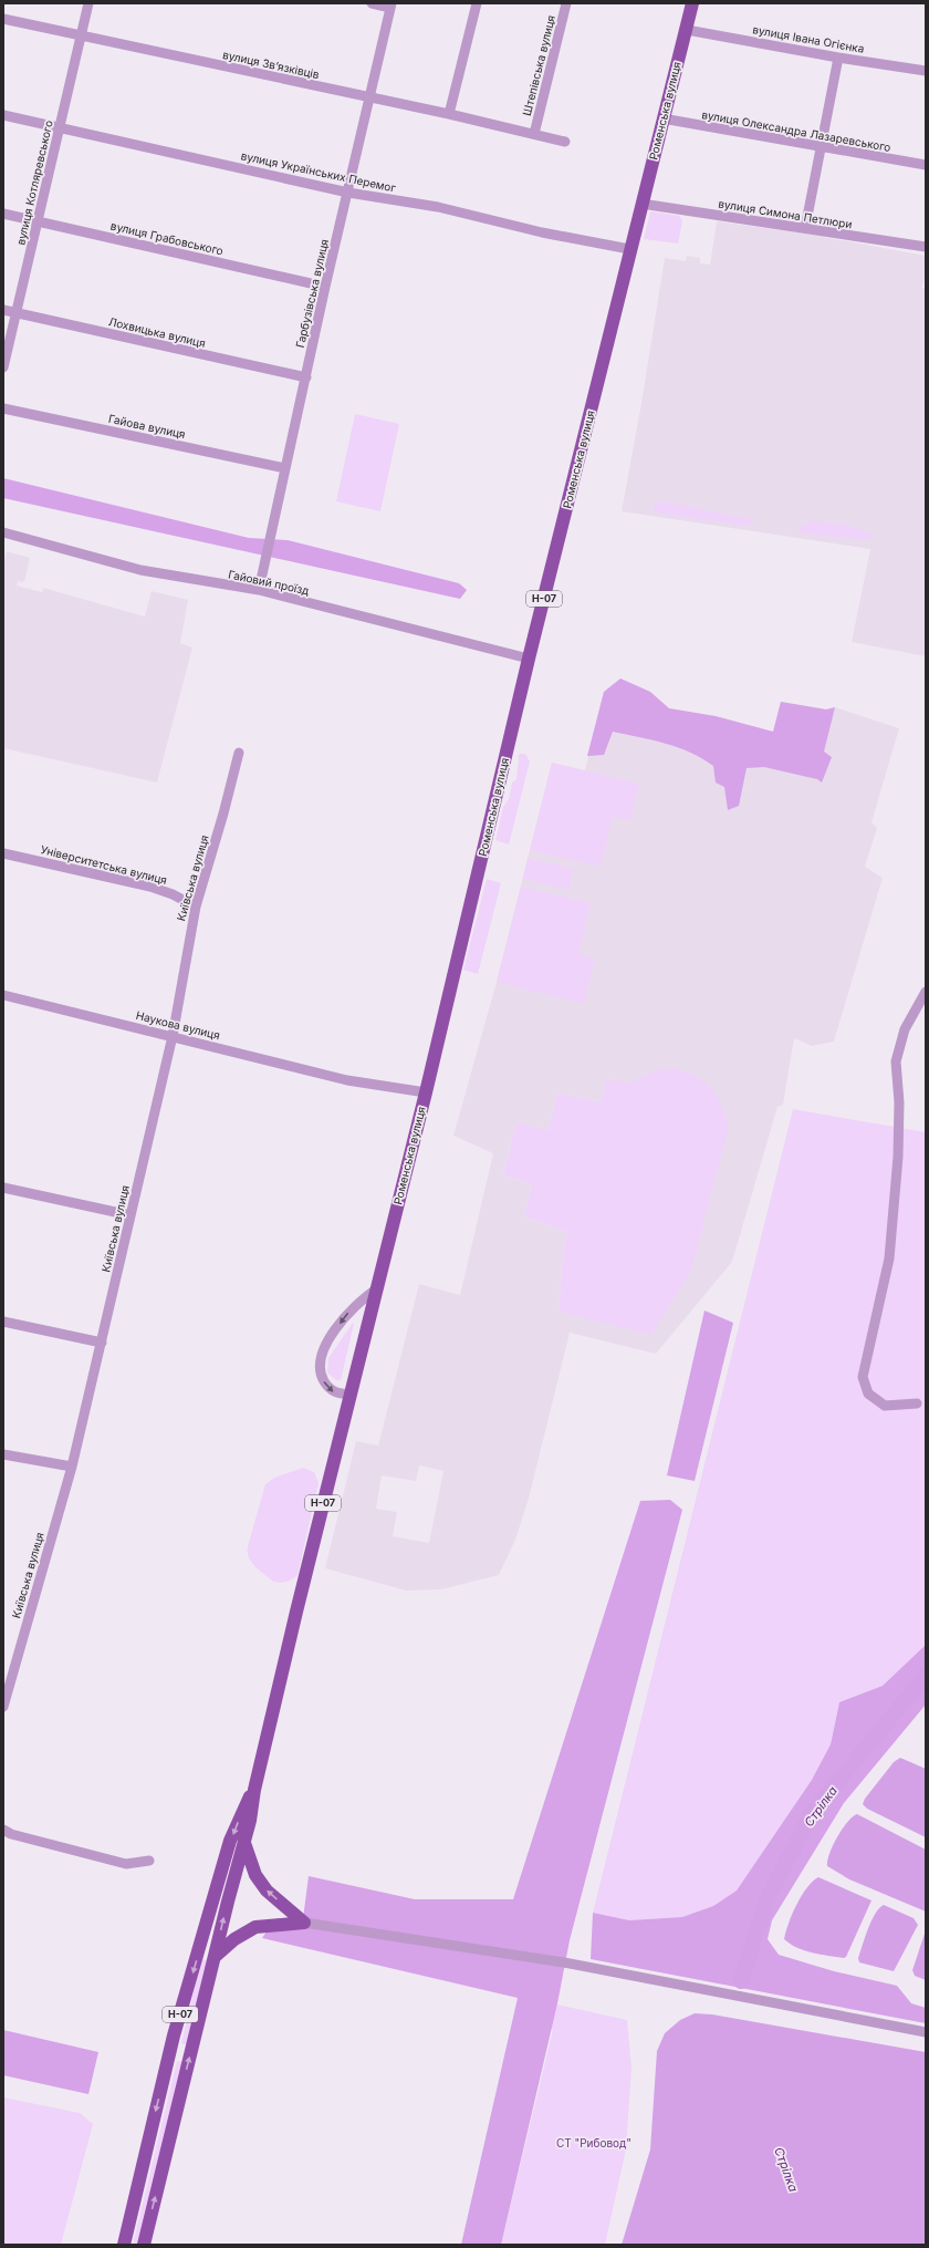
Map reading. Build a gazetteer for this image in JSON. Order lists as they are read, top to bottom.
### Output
{
  "streets": {
    "main road": ["Роменська вулиця", "Н-07"],
    "street": [
      "вулиця Івана Огієнка",
      "вулиця Звʼязківців",
      "Штепівська вулиця",
      "вулиця Олександра Лазаревського",
      "вулиця Українських Перемог",
      "вулиця Котляревського",
      "вулиця Симона Петлюри",
      "вулиця Грабовського",
      "Гарбузівська вулиця",
      "Лохвицька вулиця",
      "Гайова вулиця",
      "Гайовий проїзд",
      "Університетська вулиця",
      "Київська вулиця",
      "Наукова вулиця"
    ]
  },
  "crossings": [
    ["вулиця Івана Огієнка", "Роменська вулиця"],
    ["вулиця Звʼязківців", "Штепівська вулиця"],
    ["вулиця Звʼязківців", "вулиця Котляревського"],
    ["вулиця Звʼязківців", "Гарбузівська вулиця"],
    ["Роменська вулиця", "вулиця Олександра Лазаревського"],
    ["Роменська вулиця", "вулиця Українських Перемог"],
    ["Роменська вулиця", "вулиця Симона Петлюри"],
    ["Роменська вулиця", "Гайовий проїзд"],
    ["Роменська вулиця", "Н-07"],
    ["Роменська вулиця", "Наукова вулиця"],
    ["вулиця Українських Перемог", "вулиця Котляревського"],
    ["вулиця Українських Перемог", "Гарбузівська вулиця"],
    ["вулиця Котляревського", "вулиця Грабовського"],
    ["вулиця Котляревського", "Лохвицька вулиця"],
    ["вулиця Грабовського", "Гарбузівська вулиця"],
    ["Гарбузівська вулиця", "Лохвицька вулиця"],
    ["Гарбузівська вулиця", "Гайова вулиця"],
    ["Гарбузівська вулиця", "Гайовий проїзд"],
    ["Університетська вулиця", "Київська вулиця"],
    ["Київська вулиця", "Наукова вулиця"]
  ],
  "water": ["Стрілка"],
  "parks": ["СТ \"Рибовод\""]
}
